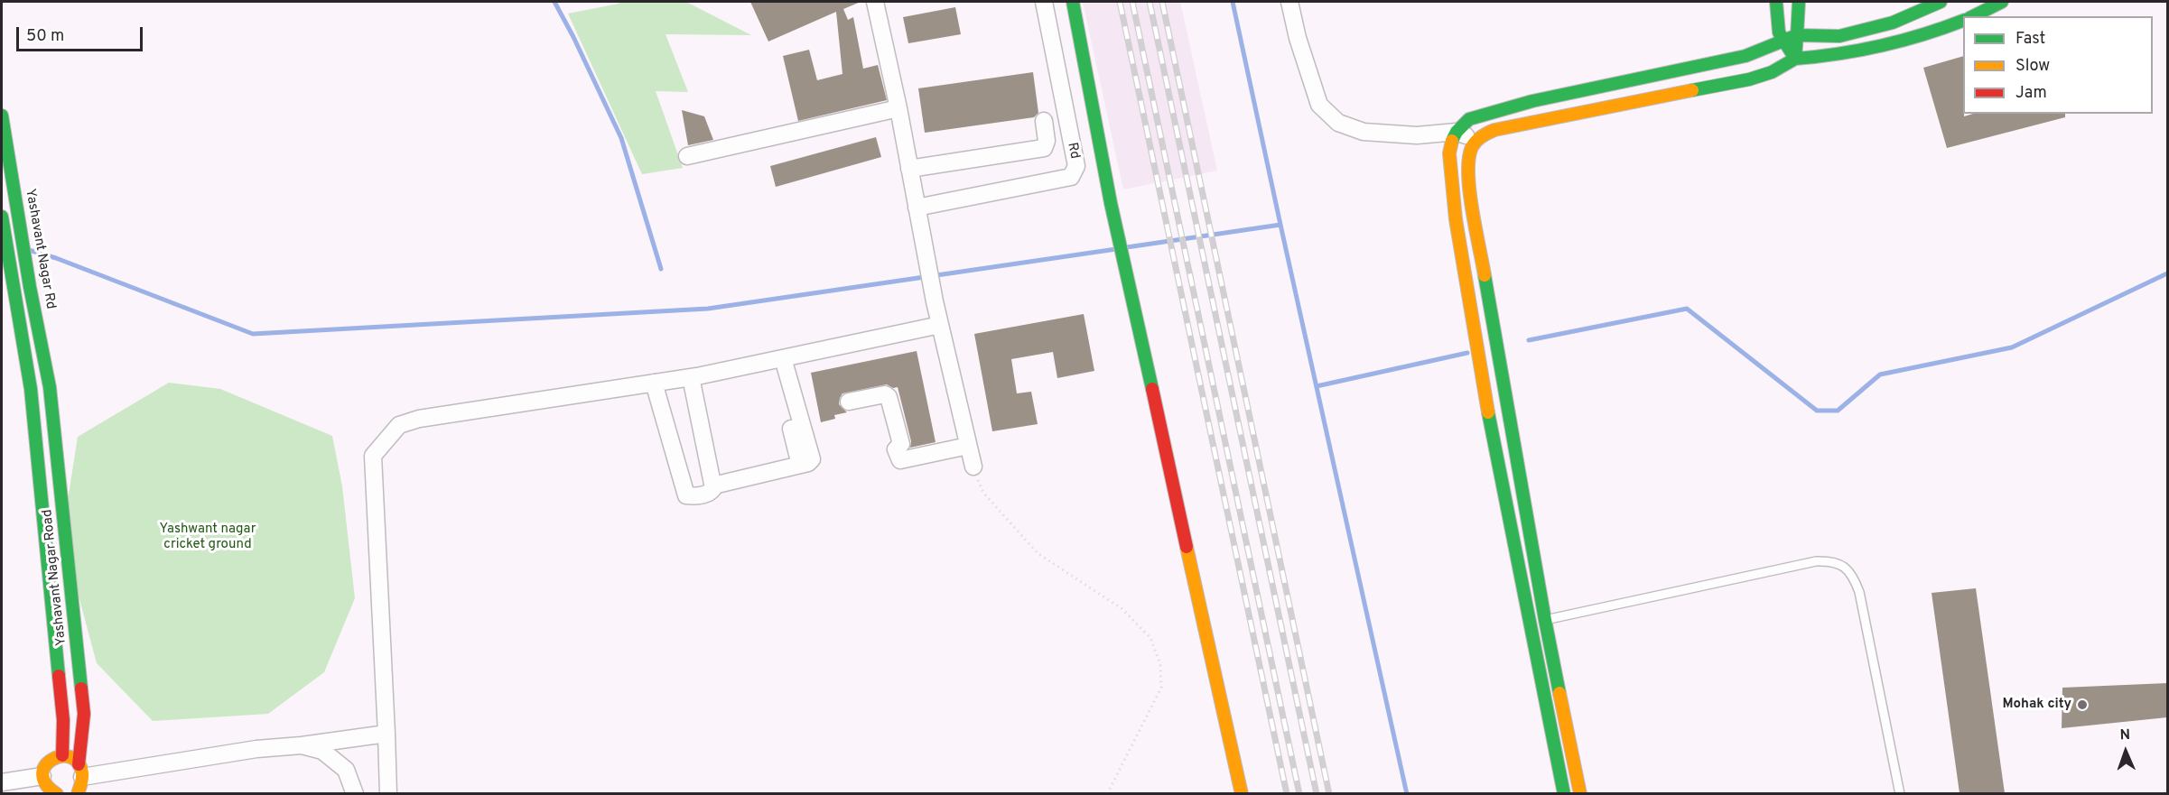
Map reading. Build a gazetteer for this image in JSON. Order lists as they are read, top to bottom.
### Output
{
  "streets": {
    "street": ["Rd", "Yashavant Nagar Rd", "Yashavant Nagar Road"]
  },
  "crossings": [
    ["Yashavant Nagar Rd", "Yashavant Nagar Road"]
  ],
  "parks": ["Yashwant nagar cricket ground"],
  "places": ["Mohak city"],
  "legend": ["Fast", "Slow", "Jam"],
  "scale_bar": "50 m",
  "north": "top"
}
